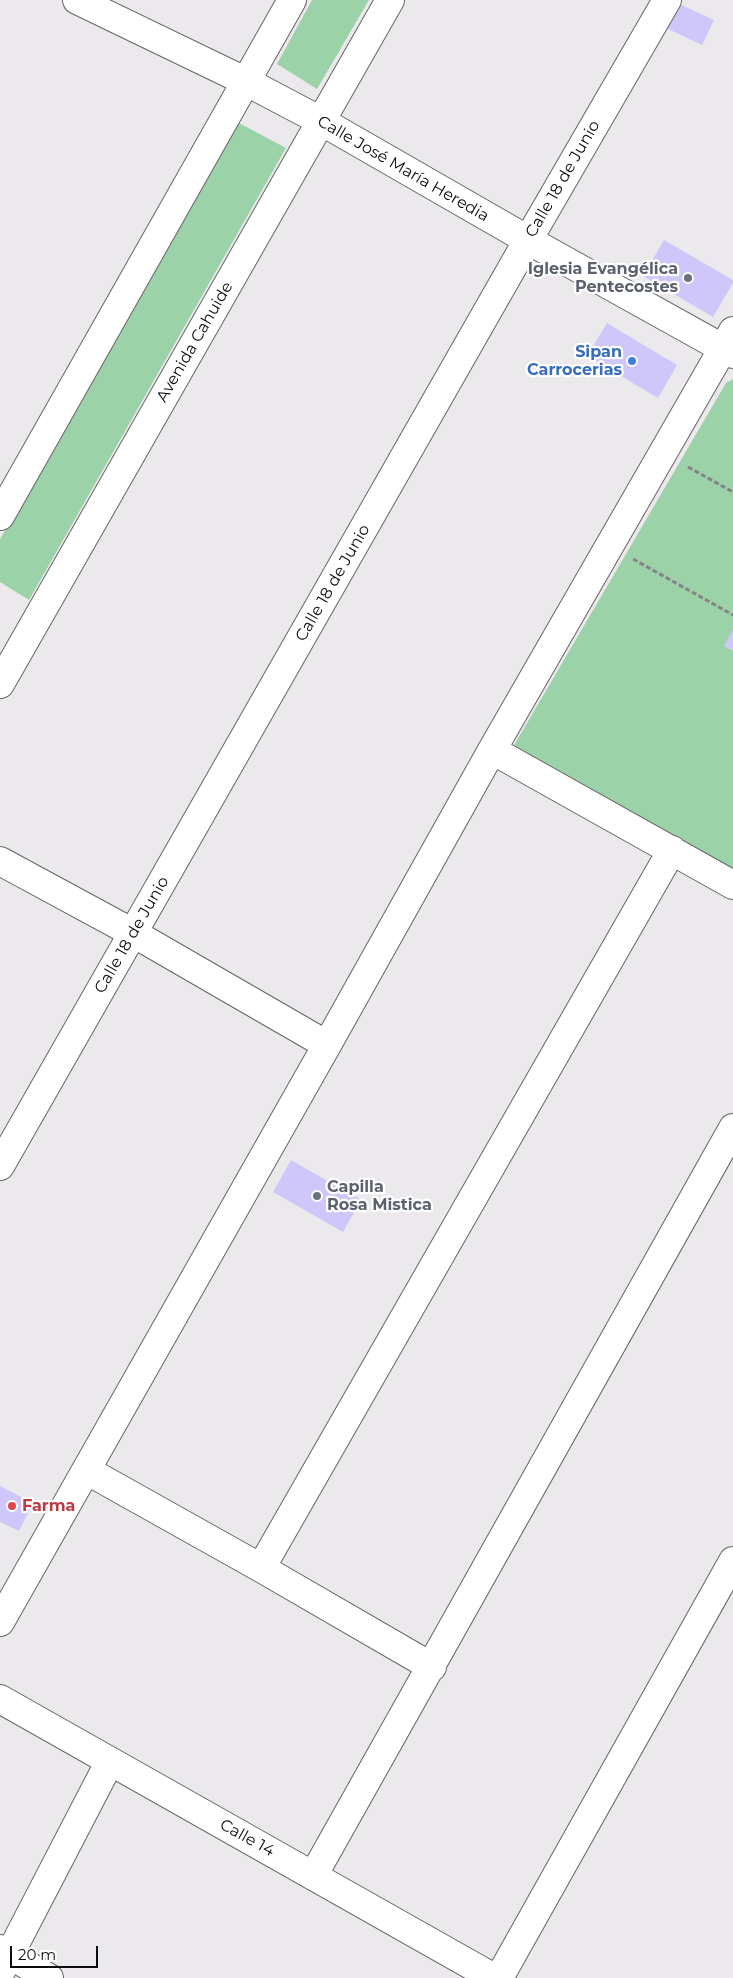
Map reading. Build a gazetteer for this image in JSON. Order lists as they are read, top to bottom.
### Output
{
  "streets": {
    "street": [
      "Calle José María Heredia",
      "Calle 18 de Junio",
      "Avenida Cahuide",
      "Calle 14"
    ]
  },
  "crossings": [
    ["Calle José María Heredia", "Calle 18 de Junio"],
    ["Calle José María Heredia", "Avenida Cahuide"]
  ],
  "places": [
    "Iglesia Evangélica Pentecostes",
    "Sipan Carrocerias",
    "Capilla Rosa Mistica",
    "Farma"
  ],
  "scale_bar": "20 m"
}
